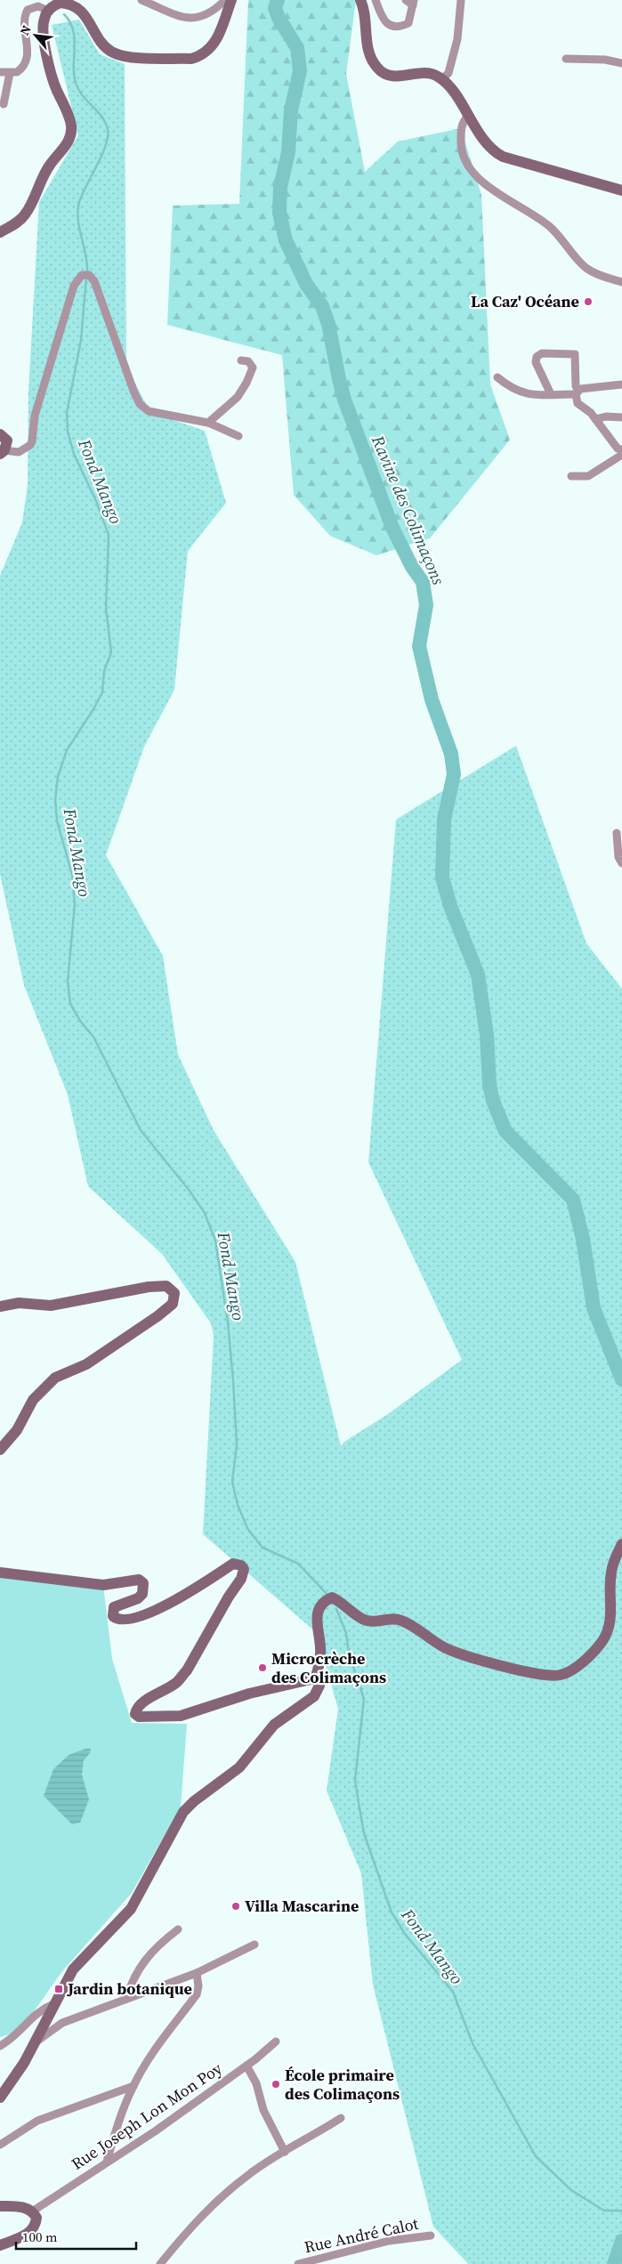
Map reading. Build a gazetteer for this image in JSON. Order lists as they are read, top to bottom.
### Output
{
  "streets": {
    "street": ["Rue Joseph Lon Mon Poy", "Rue André Calot"]
  },
  "water": ["Fond Mango", "Ravine des Colimaçons"],
  "places": {
    "other": [
      "La Caz' Océane",
      "Microcrèche des Colimaçons",
      "Villa Mascarine",
      "École primaire des Colimaçons"
    ],
    "transit": ["Jardin botanique"]
  },
  "scale_bar": "100 m",
  "north": "top left"
}
